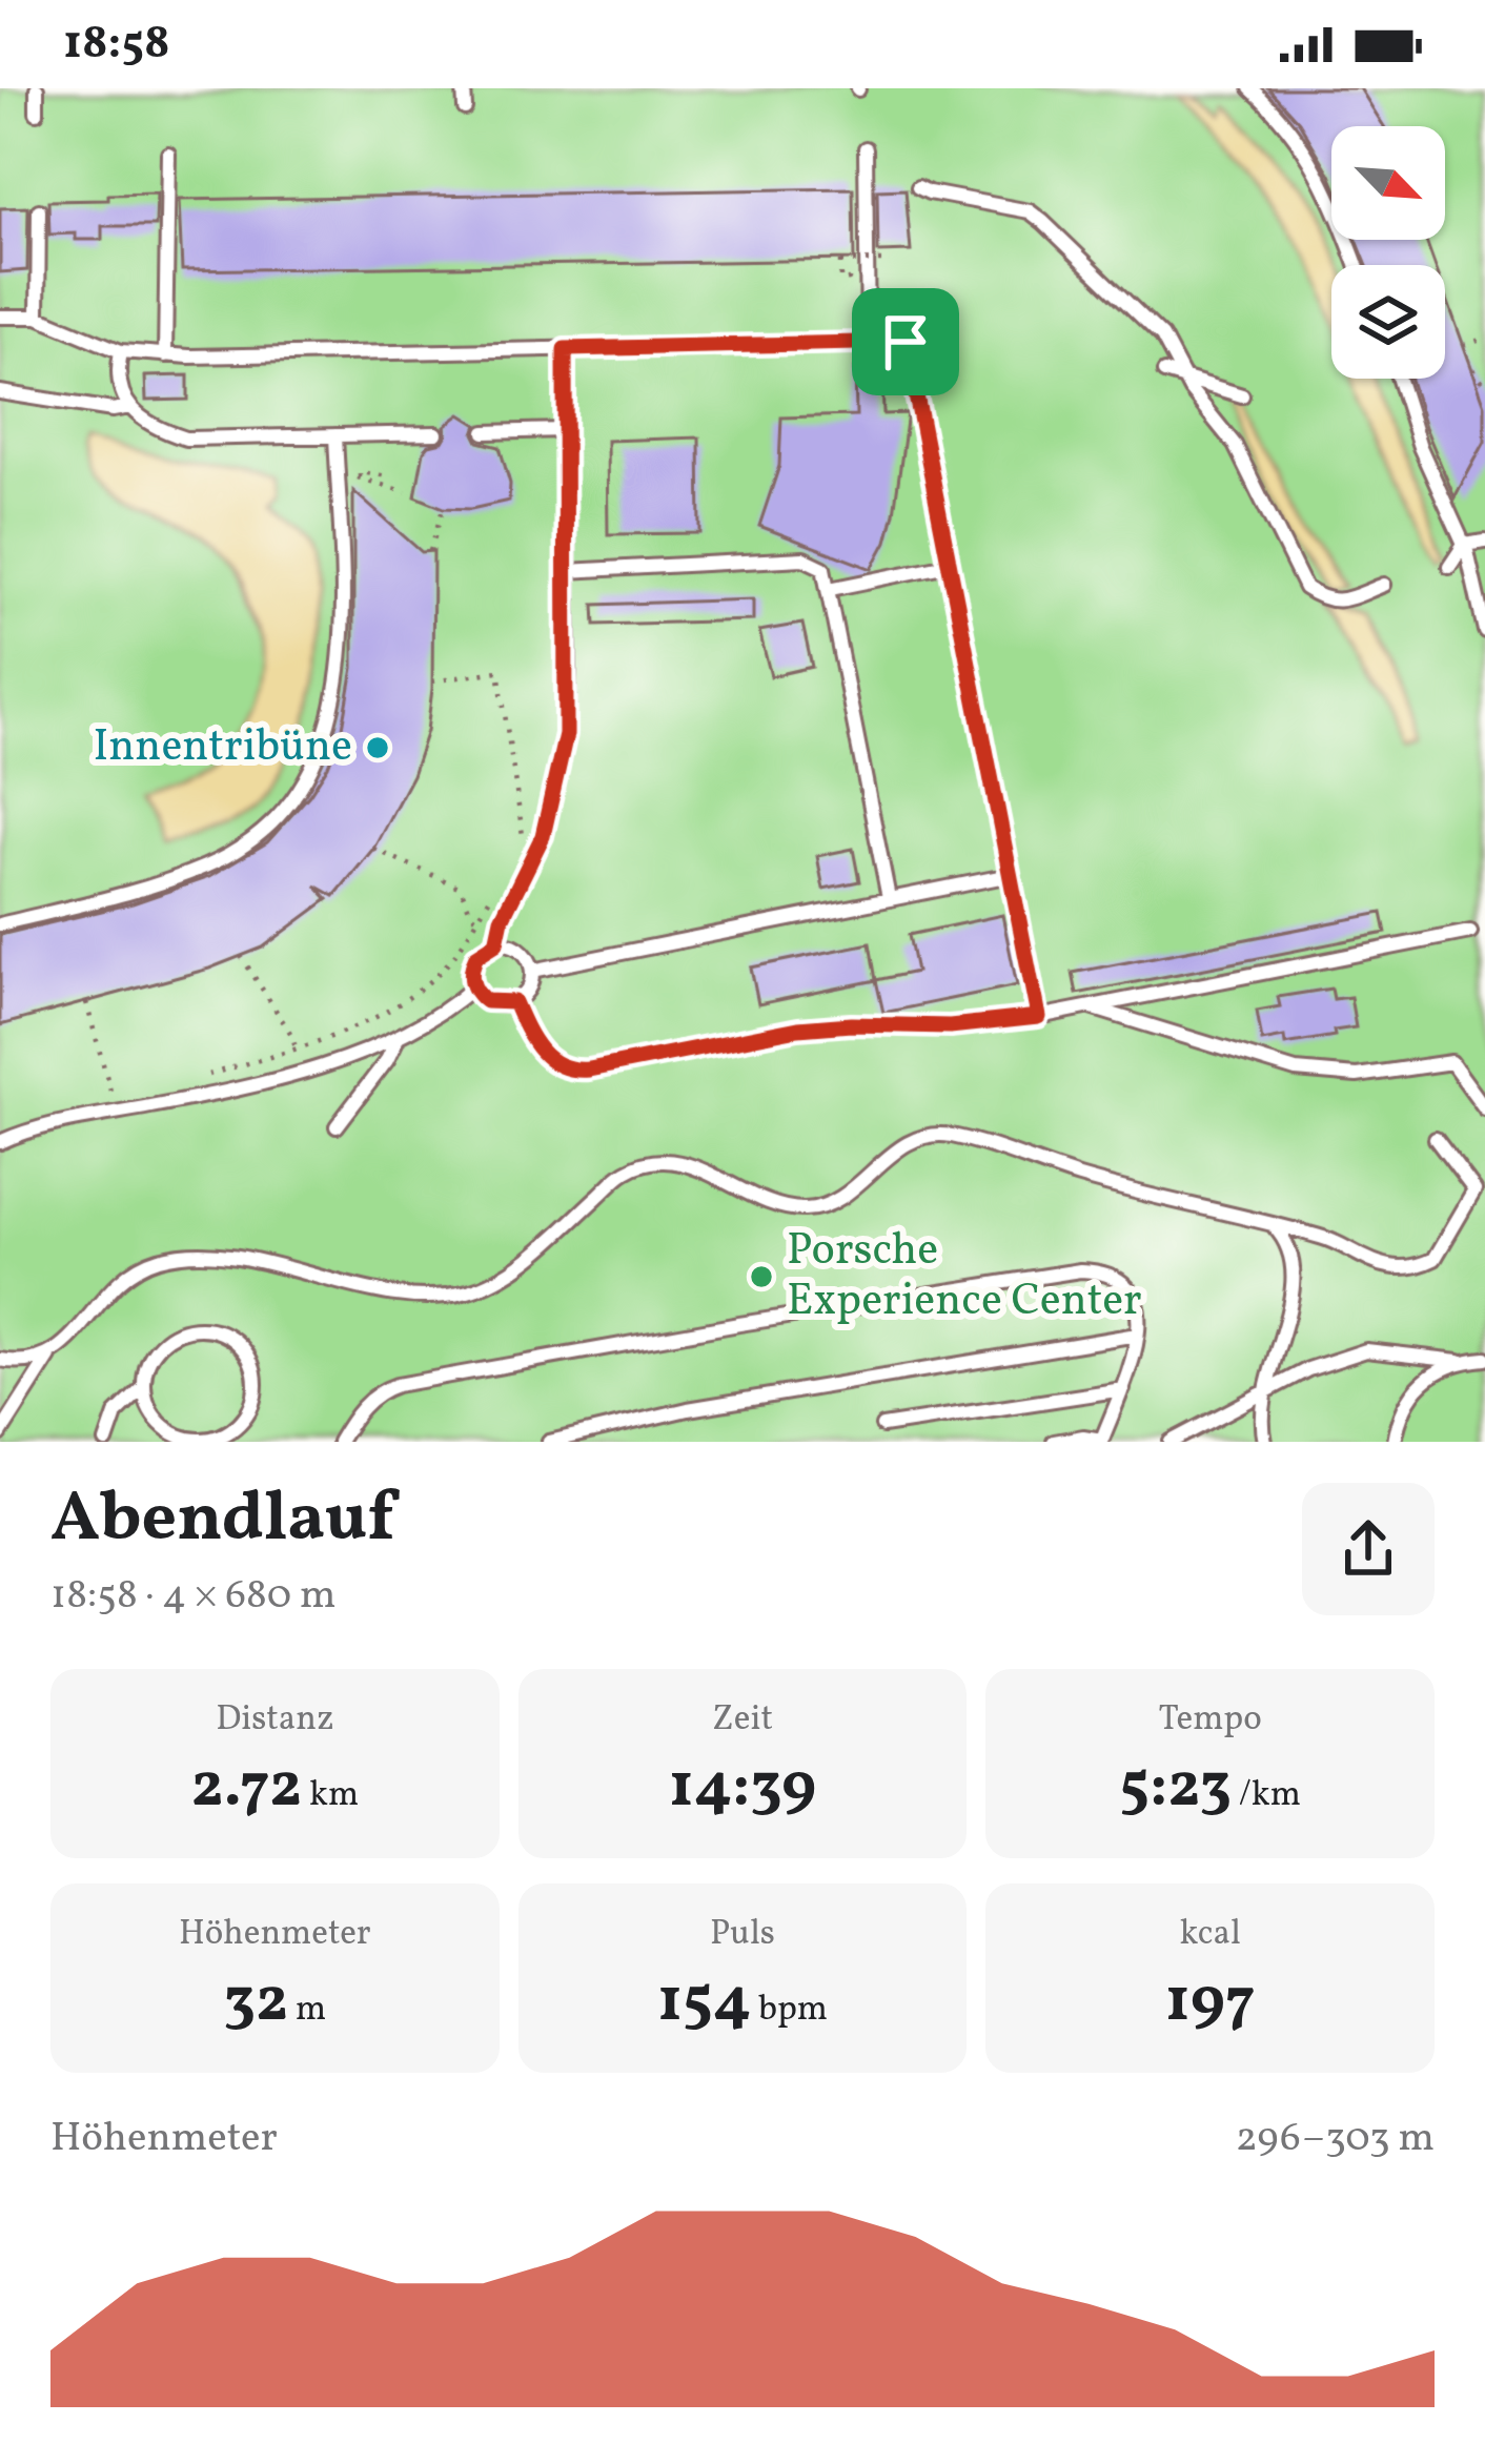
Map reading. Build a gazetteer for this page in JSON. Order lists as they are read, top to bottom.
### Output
{
  "places": ["Innentribüne", "Porsche Experience Center"],
  "north": "bottom right",
  "page": {
    "status": "18:58",
    "heading": ["Abendlauf", "18:58 · 4 × 680 m"],
    "stats": [
      ["Distanz", "2.72 km"],
      ["Zeit", "14:39"],
      ["Tempo", "5:23 /km"],
      ["Höhenmeter", "32 m"],
      ["Puls", "154 bpm"],
      ["kcal", "197"]
    ],
    "chart": ["Höhenmeter", "296–303 m"]
  }
}
